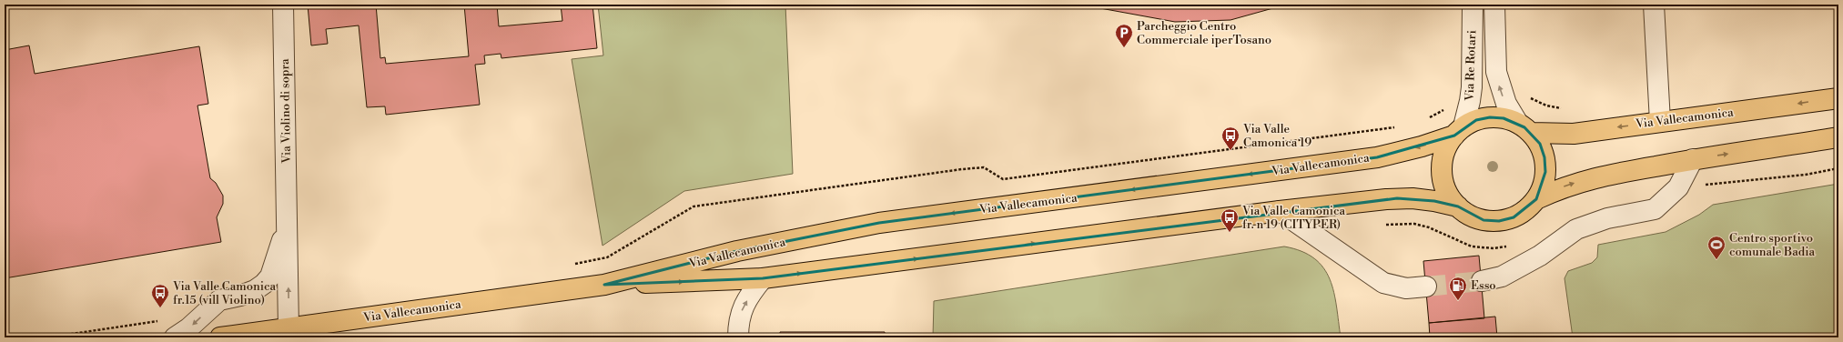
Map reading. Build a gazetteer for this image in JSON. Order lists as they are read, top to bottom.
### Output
{
  "streets": {
    "main road": ["Via Vallecamonica"],
    "street": ["Via Re Rotari", "Via Violino di sopra"]
  },
  "crossings": [
    ["Via Re Rotari", "Via Vallecamonica"],
    ["Via Violino di sopra", "Via Vallecamonica"]
  ],
  "places": {
    "parking": ["Parcheggio Centro Commerciale iperTosano"],
    "bus stop": ["Via Valle Camonica 19", "Via Valle Camonica fr. n 19 (CITYPER)", "Via Valle Camonica fr.15 (vill Violino)"],
    "sports": ["Centro sportivo comunale Badia"],
    "fuel station": ["Esso"]
  }
}
